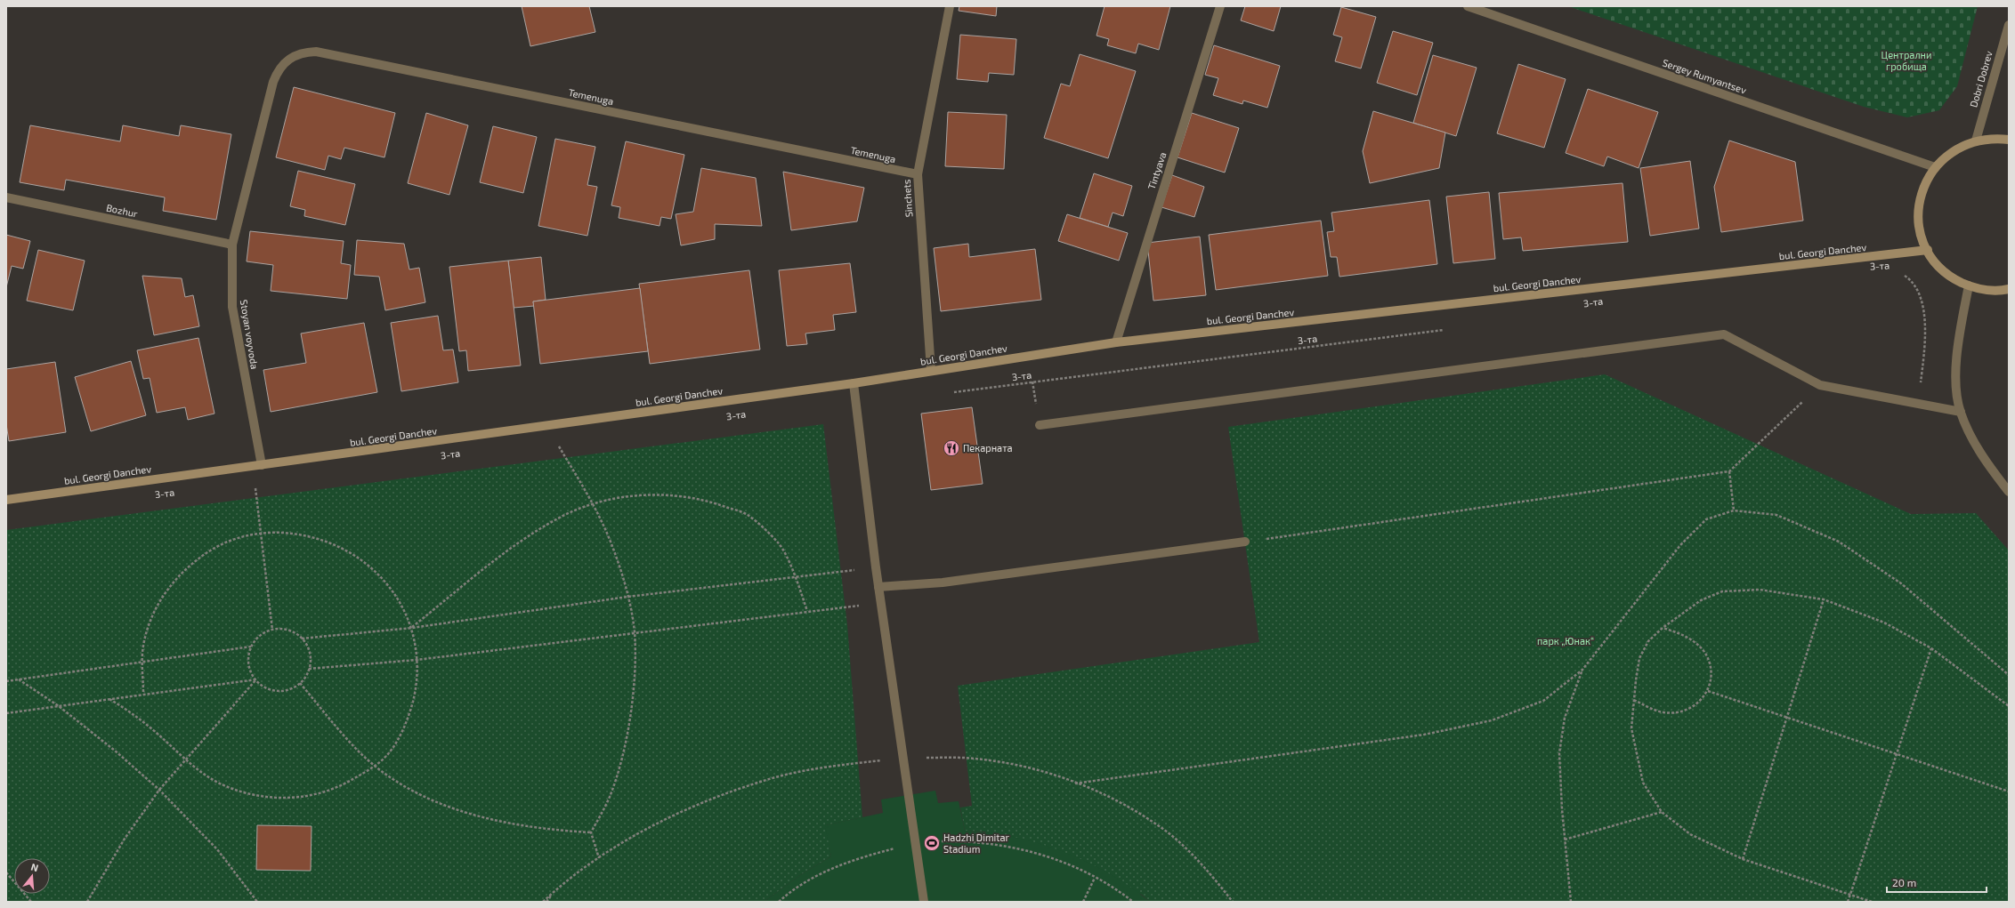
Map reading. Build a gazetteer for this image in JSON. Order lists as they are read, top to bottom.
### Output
{
  "streets": {
    "main road": ["bul. Georgi Danchev"],
    "street": [
      "Sergey Rumyantsev",
      "Dobri Dobrev",
      "Temenuga",
      "Tintyava",
      "Sinchets",
      "Bozhur",
      "Stoyan voyvoda"
    ],
    "path": ["3-та"]
  },
  "crossings": [
    ["Temenuga", "Sinchets"],
    ["Temenuga", "Stoyan voyvoda"],
    ["Tintyava", "bul. Georgi Danchev"],
    ["Sinchets", "bul. Georgi Danchev"],
    ["Bozhur", "Stoyan voyvoda"],
    ["bul. Georgi Danchev", "Stoyan voyvoda"]
  ],
  "parks": ["Централни гробища", "парк „Юнак“"],
  "places": {
    "restaurant": ["Пекарната"],
    "sports": ["Hadzhi Dimitar Stadium"]
  },
  "scale_bar": "20 m",
  "north": "top"
}
